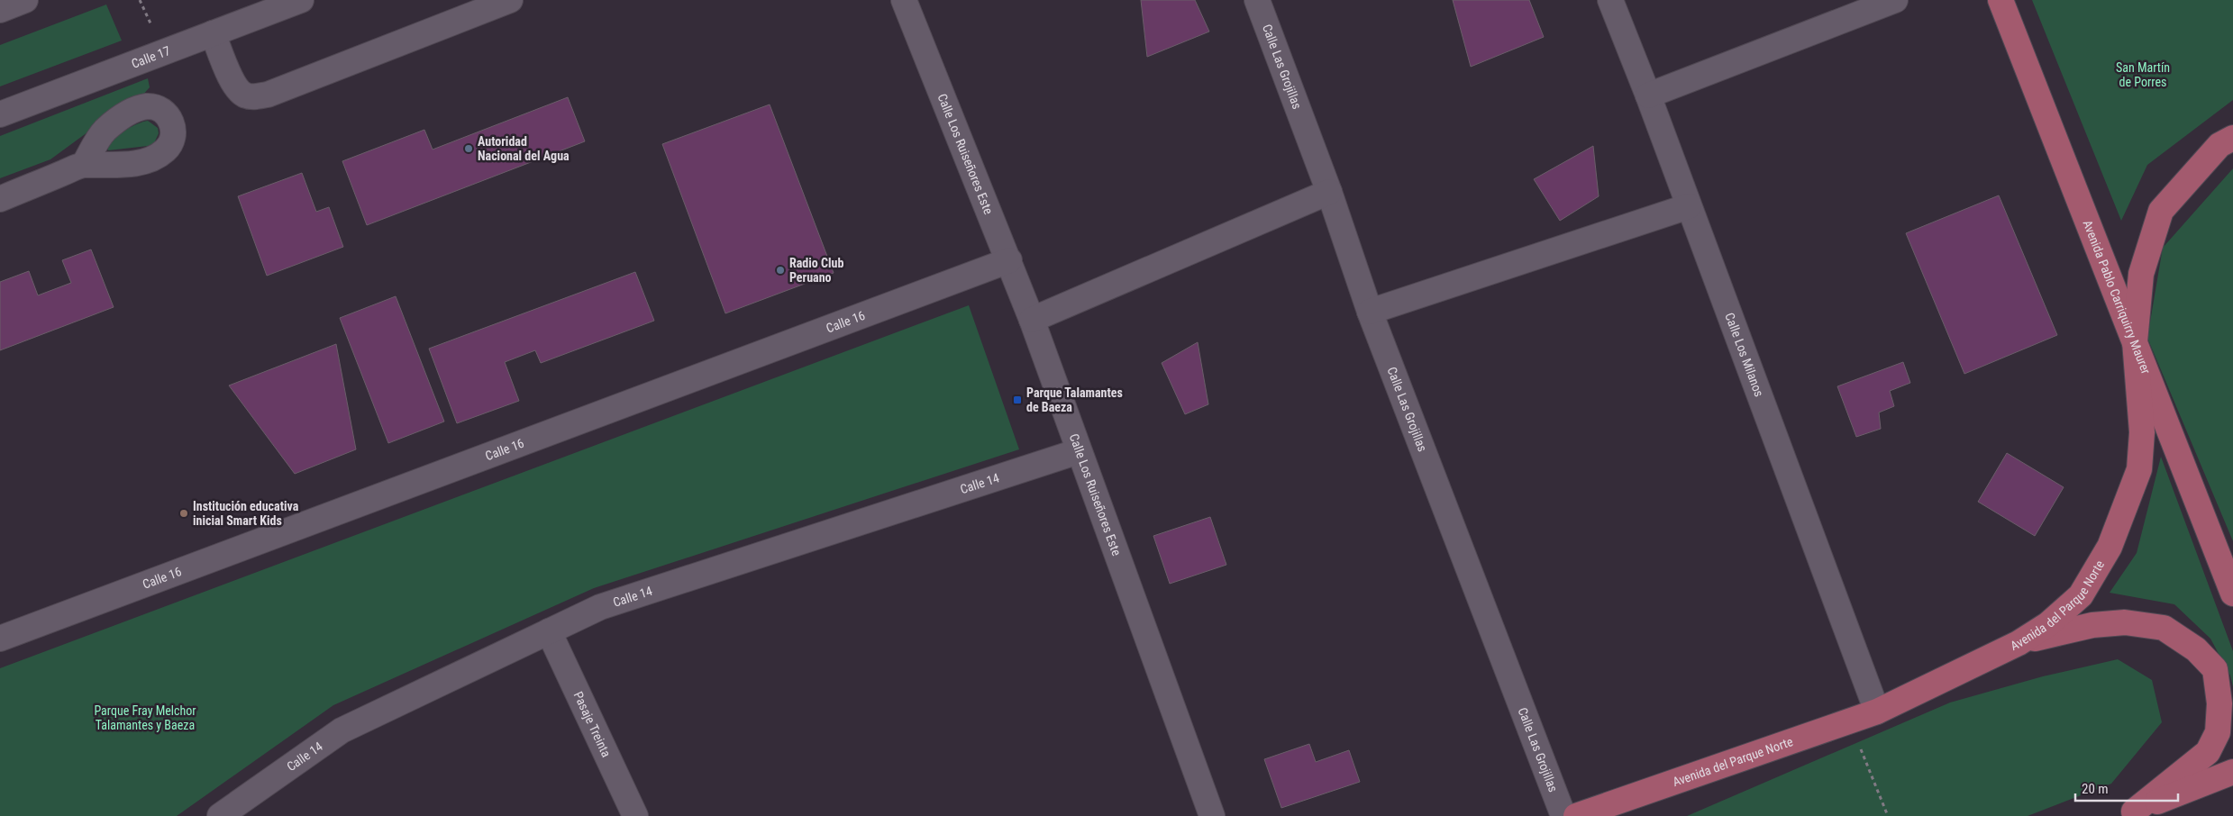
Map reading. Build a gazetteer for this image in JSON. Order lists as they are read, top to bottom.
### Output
{
  "streets": {
    "main road": ["Avenida Pablo Carriquirry Maurer", "Avenida del Parque Norte"],
    "street": [
      "Calle 17",
      "Calle Las Grojillas",
      "Calle Los Ruiseñores Este",
      "Calle 16",
      "Calle Los Milanos",
      "Calle 14",
      "Pasaje Treinta"
    ]
  },
  "crossings": [
    ["Calle Los Ruiseñores Este", "Calle 16"],
    ["Calle Los Ruiseñores Este", "Calle 14"],
    ["Avenida Pablo Carriquirry Maurer", "Avenida del Parque Norte"],
    ["Calle Los Milanos", "Avenida del Parque Norte"],
    ["Calle 14", "Pasaje Treinta"]
  ],
  "parks": ["San Martín de Porres", "Parque Fray Melchor Talamantes y Baeza"],
  "places": {
    "other": ["Autoridad Nacional del Agua", "Radio Club Peruano", "Institución educativa inicial Smart Kids"],
    "transit": ["Parque Talamantes de Baeza"]
  },
  "scale_bar": "20 m"
}
